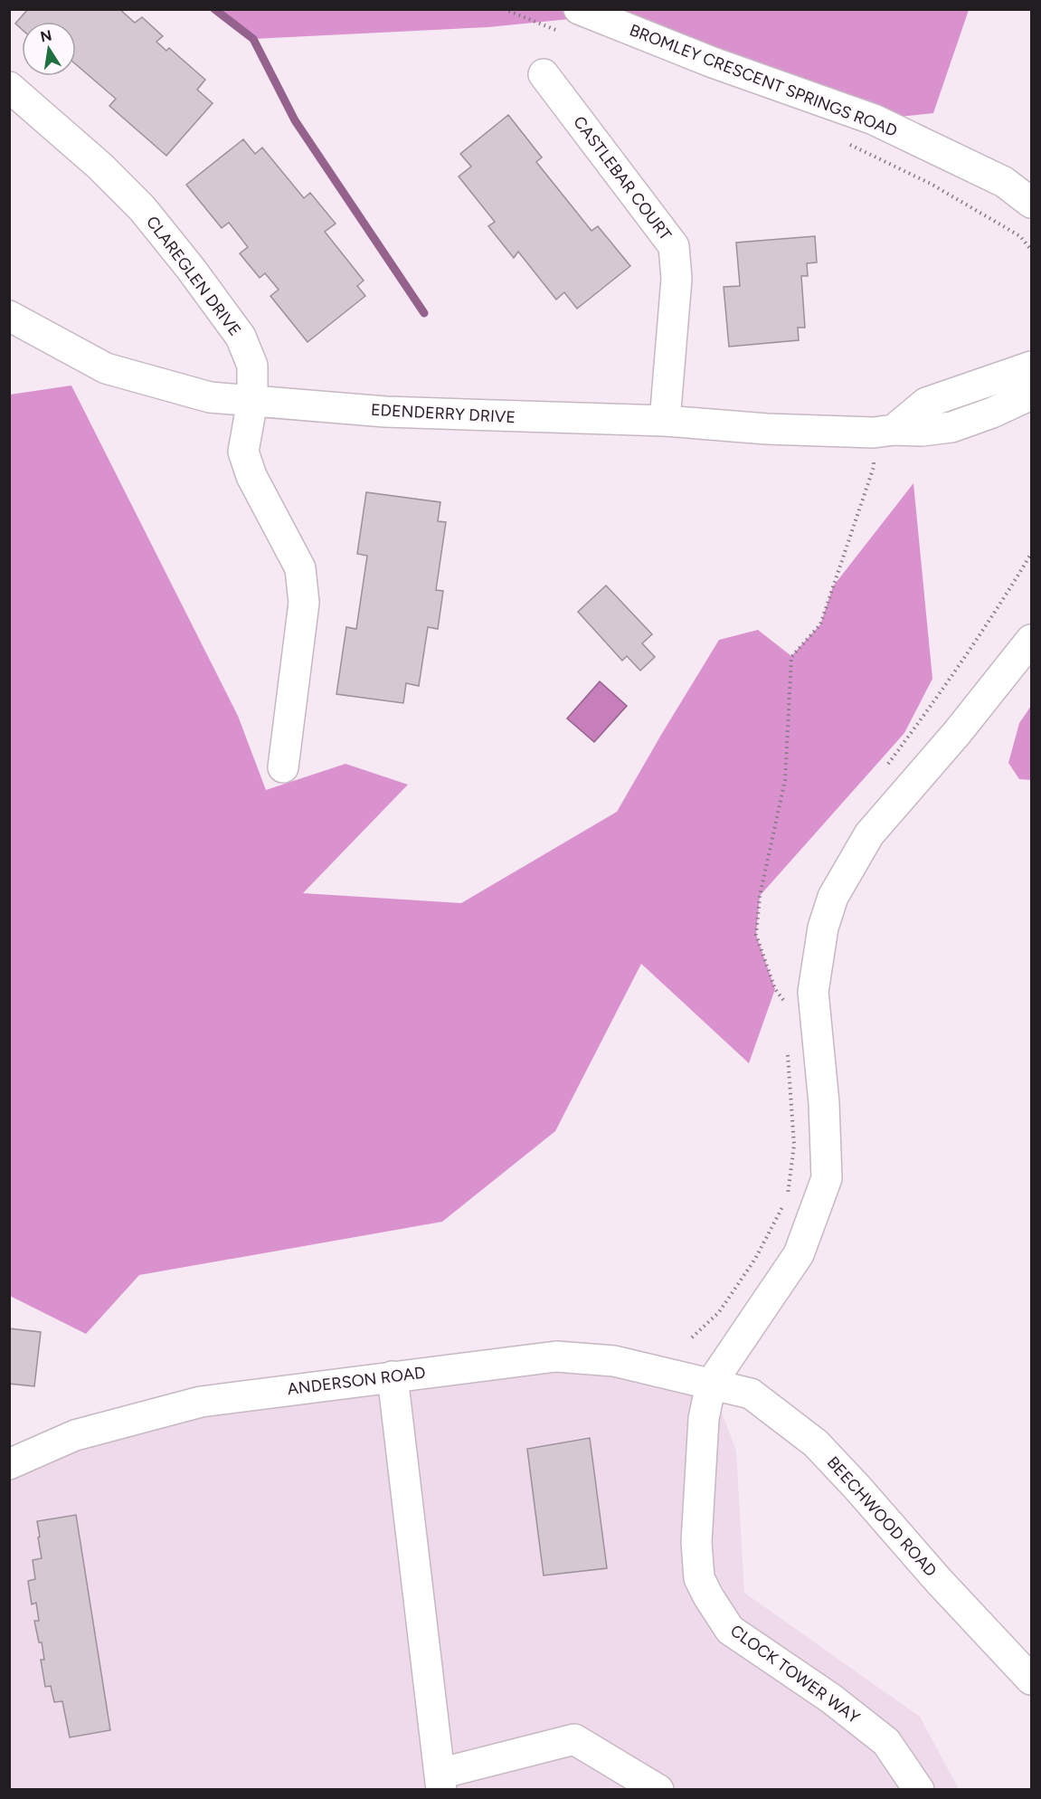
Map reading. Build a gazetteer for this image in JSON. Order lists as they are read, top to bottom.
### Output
{
  "streets": {
    "street": [
      "BROMLEY CRESCENT SPRINGS ROAD",
      "CASTLEBAR COURT",
      "CLAREGLEN DRIVE",
      "EDENDERRY DRIVE",
      "ANDERSON ROAD",
      "BEECHWOOD ROAD",
      "CLOCK TOWER WAY"
    ]
  },
  "crossings": [
    ["CASTLEBAR COURT", "EDENDERRY DRIVE"],
    ["CLAREGLEN DRIVE", "EDENDERRY DRIVE"],
    ["ANDERSON ROAD", "BEECHWOOD ROAD"],
    ["ANDERSON ROAD", "CLOCK TOWER WAY"],
    ["BEECHWOOD ROAD", "CLOCK TOWER WAY"]
  ],
  "north": "top"
}
